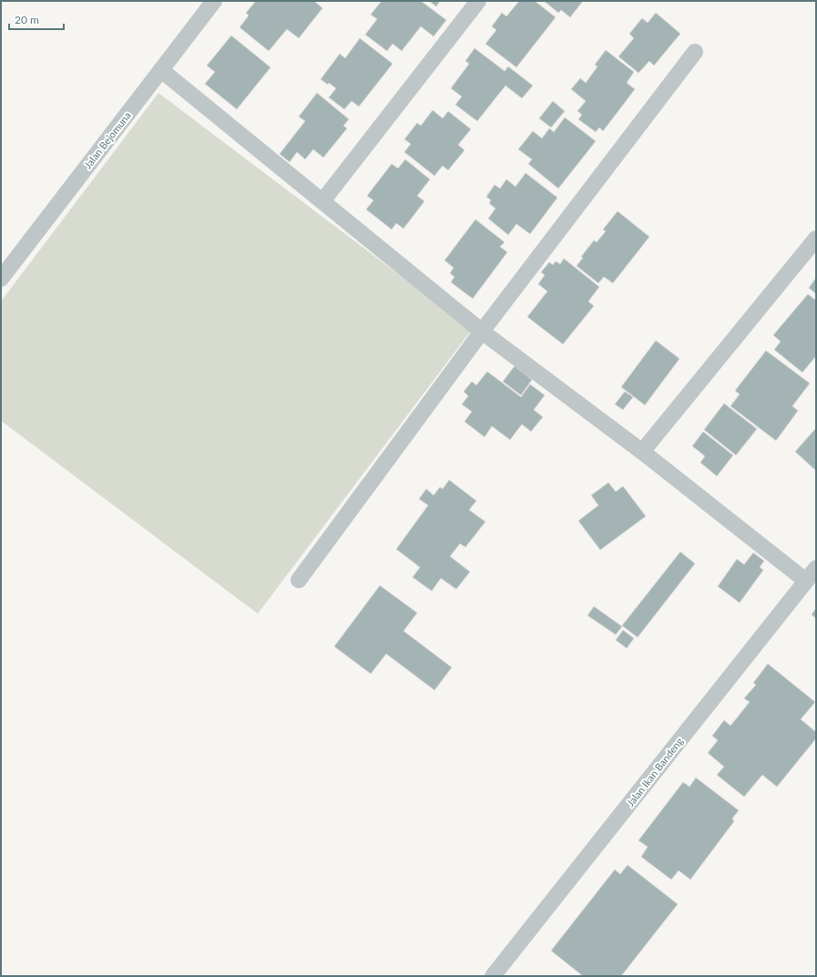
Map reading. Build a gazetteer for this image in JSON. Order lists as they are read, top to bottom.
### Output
{
  "streets": {
    "street": ["Jalan Bejomuna", "Jalan Ikan Bandeng"]
  },
  "scale_bar": "20 m"
}
